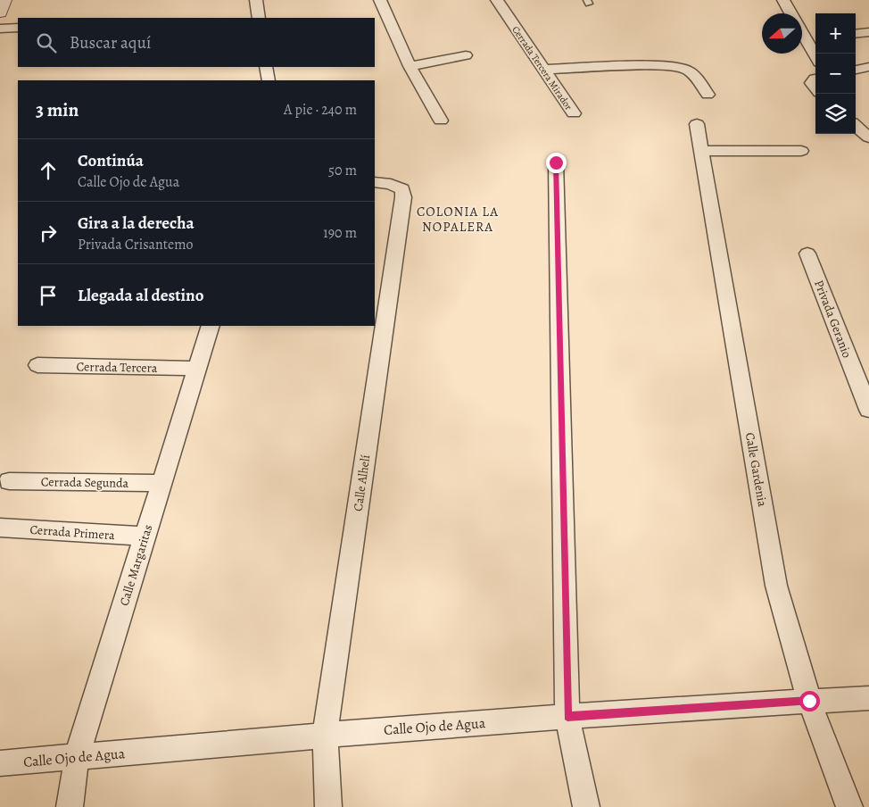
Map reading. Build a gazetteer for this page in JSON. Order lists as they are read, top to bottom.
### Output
{
  "streets": {
    "street": [
      "Cerrada Tercera Mirador",
      "Privada Geranio",
      "Cerrada Tercera",
      "Calle Gardenia",
      "Cerrada Segunda",
      "Calle Alhelí",
      "Cerrada Primera",
      "Calle Margaritas",
      "Calle Ojo de Agua"
    ]
  },
  "crossings": [
    ["Cerrada Tercera", "Calle Margaritas"],
    ["Calle Gardenia", "Calle Ojo de Agua"],
    ["Cerrada Segunda", "Calle Margaritas"],
    ["Calle Alhelí", "Calle Ojo de Agua"],
    ["Cerrada Primera", "Calle Margaritas"],
    ["Calle Margaritas", "Calle Ojo de Agua"]
  ],
  "districts": ["COLONIA LA NOPALERA"],
  "north": "left",
  "page": {
    "map_buttons": ["+", "−"],
    "search": "Buscar aquí",
    "heading": ["3 min", "A pie · 240 m"],
    "list": [
      ["Continúa", "Calle Ojo de Agua", "50 m"],
      ["Gira a la derecha", "Privada Crisantemo", "190 m"],
      "Llegada al destino"
    ]
  }
}
